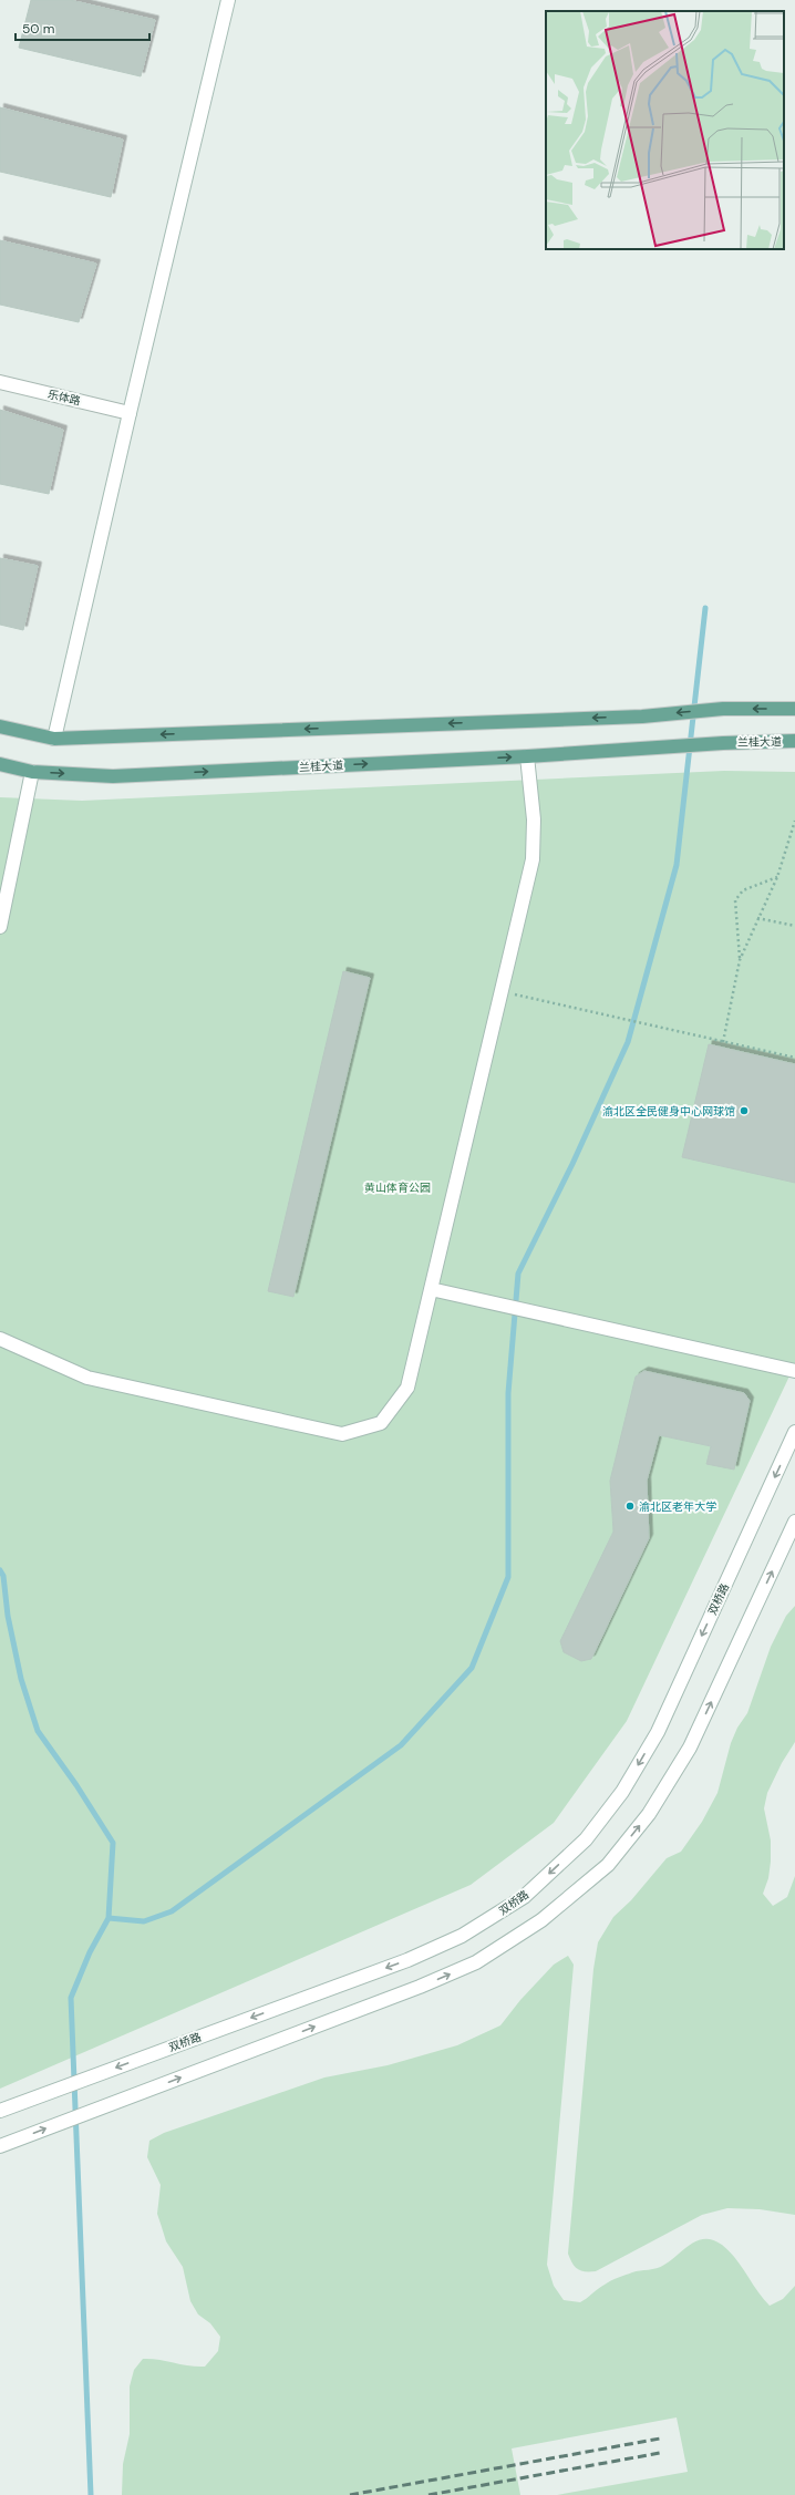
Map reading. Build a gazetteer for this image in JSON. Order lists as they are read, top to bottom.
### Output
{
  "streets": {
    "main road": ["兰桂大道"],
    "street": ["乐体路", "双桥路"]
  },
  "parks": ["黄山体育公园"],
  "places": ["渝北区全民健身中心网球馆", "渝北区老年大学"],
  "scale_bar": "50 m"
}
